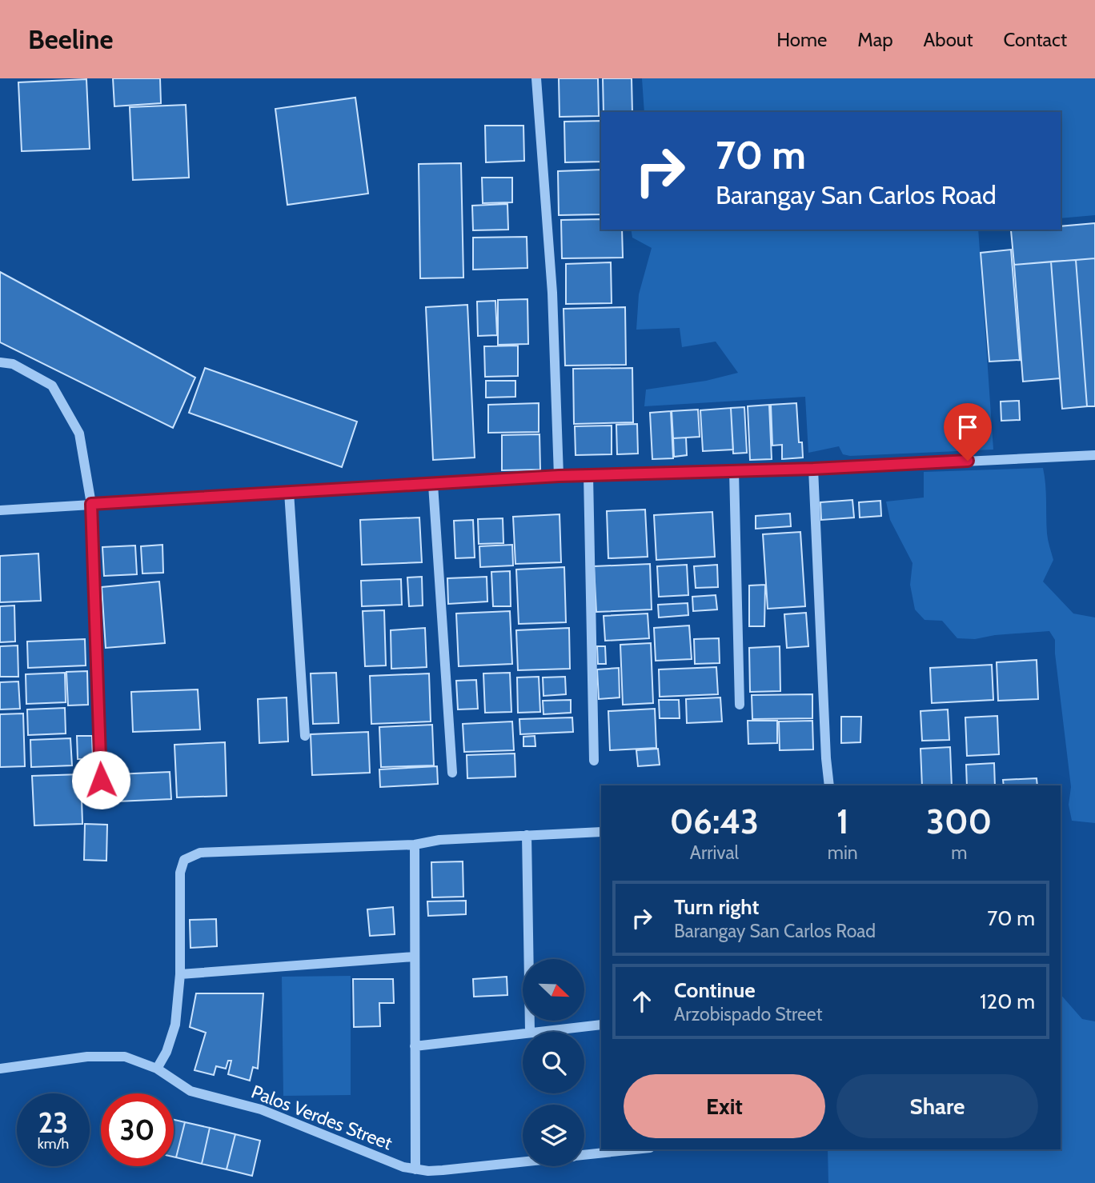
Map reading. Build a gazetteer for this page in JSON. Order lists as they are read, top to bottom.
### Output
{
  "streets": {
    "street": ["Palos Verdes Street"]
  },
  "north": "bottom right",
  "page": {
    "header": "Beeline",
    "nav": [
      "Home",
      "Map",
      "About",
      "Contact"
    ],
    "turn": ["70 m", "Barangay San Carlos Road"],
    "eta": [
      "06:43",
      "Arrival",
      "1",
      "min",
      "300",
      "m"
    ],
    "list": [
      {
        "name": "Turn right",
        "note": "Barangay San Carlos Road",
        "value": "70 m"
      },
      {
        "name": "Continue",
        "note": "Arzobispado Street",
        "value": "120 m"
      }
    ],
    "buttons": ["Exit", "Share"],
    "speed": "23 km/h",
    "limit": "30"
  }
}
